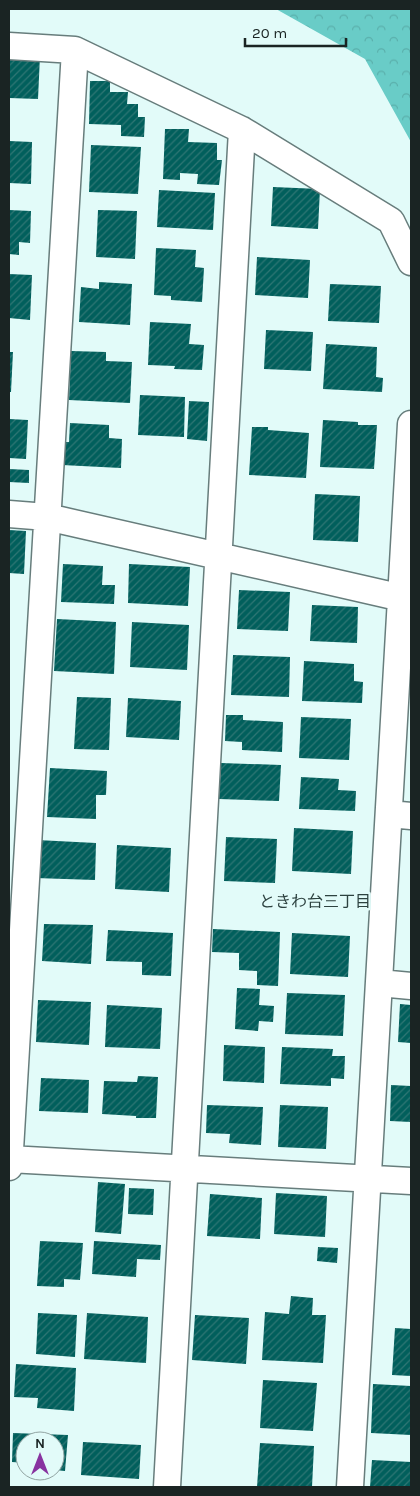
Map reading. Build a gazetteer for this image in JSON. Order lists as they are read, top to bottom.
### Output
{
  "districts": ["ときわ台三丁目"],
  "scale_bar": "20 m",
  "north": "top"
}
